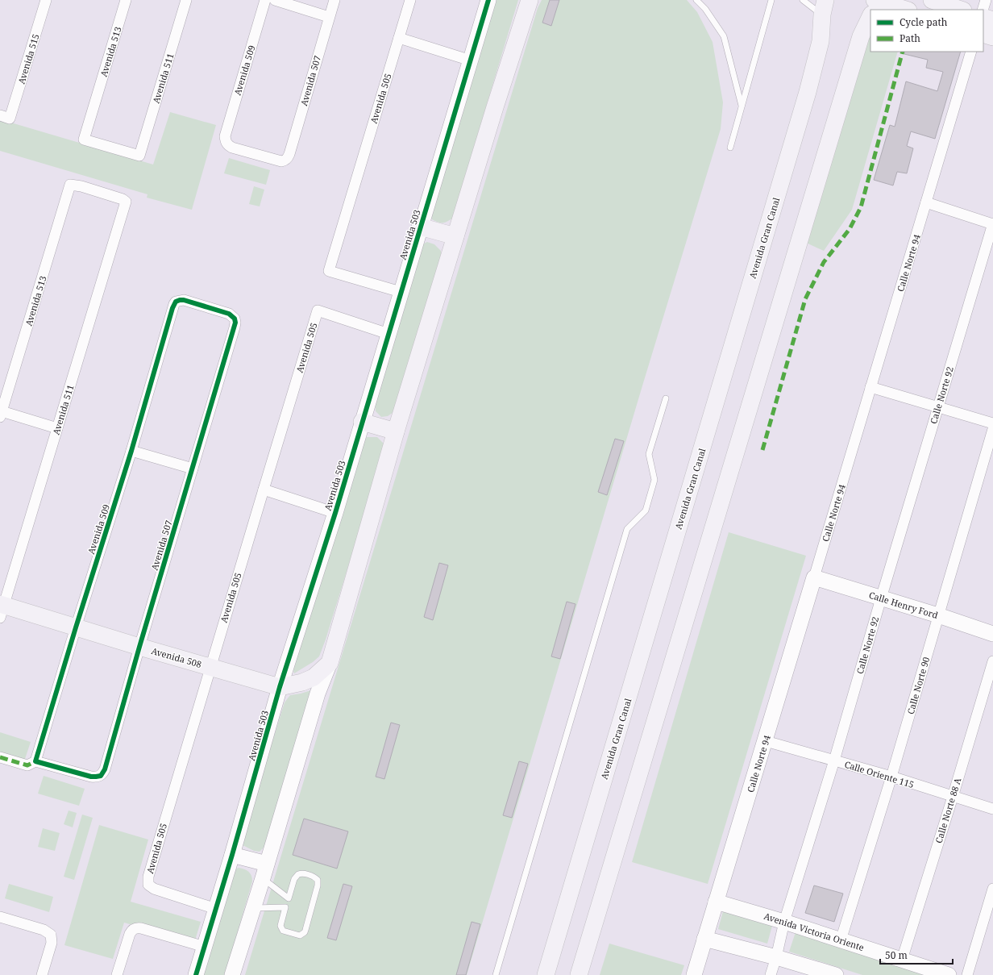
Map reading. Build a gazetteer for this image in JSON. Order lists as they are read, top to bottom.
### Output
{
  "streets": {
    "main road": ["Avenida Gran Canal", "Avenida 508"],
    "street": [
      "Avenida 513",
      "Avenida 515",
      "Avenida 509",
      "Avenida 511",
      "Avenida 507",
      "Avenida 505",
      "Avenida 503",
      "Calle Norte 94",
      "Calle Norte 92",
      "Calle Henry Ford",
      "Calle Norte 90",
      "Calle Oriente 115",
      "Calle Norte 88 A",
      "Avenida Victoria Oriente"
    ]
  },
  "crossings": [
    ["Avenida 513", "Avenida 511"],
    ["Avenida 509", "Avenida 507"],
    ["Avenida 509", "Avenida 508"],
    ["Avenida 511", "Avenida 508"],
    ["Avenida 507", "Avenida 508"],
    ["Avenida 505", "Avenida 503"],
    ["Avenida 505", "Avenida 508"],
    ["Avenida 503", "Avenida 508"],
    ["Calle Norte 94", "Calle Henry Ford"],
    ["Calle Norte 94", "Calle Oriente 115"],
    ["Calle Norte 94", "Avenida Victoria Oriente"],
    ["Calle Norte 92", "Calle Henry Ford"],
    ["Calle Norte 92", "Calle Oriente 115"],
    ["Calle Norte 92", "Avenida Victoria Oriente"],
    ["Calle Henry Ford", "Calle Norte 90"],
    ["Calle Norte 90", "Calle Oriente 115"],
    ["Calle Norte 90", "Avenida Victoria Oriente"],
    ["Calle Oriente 115", "Calle Norte 88 A"],
    ["Calle Norte 88 A", "Avenida Victoria Oriente"]
  ],
  "legend": ["Cycle path", "Path"],
  "scale_bar": "50 m"
}
